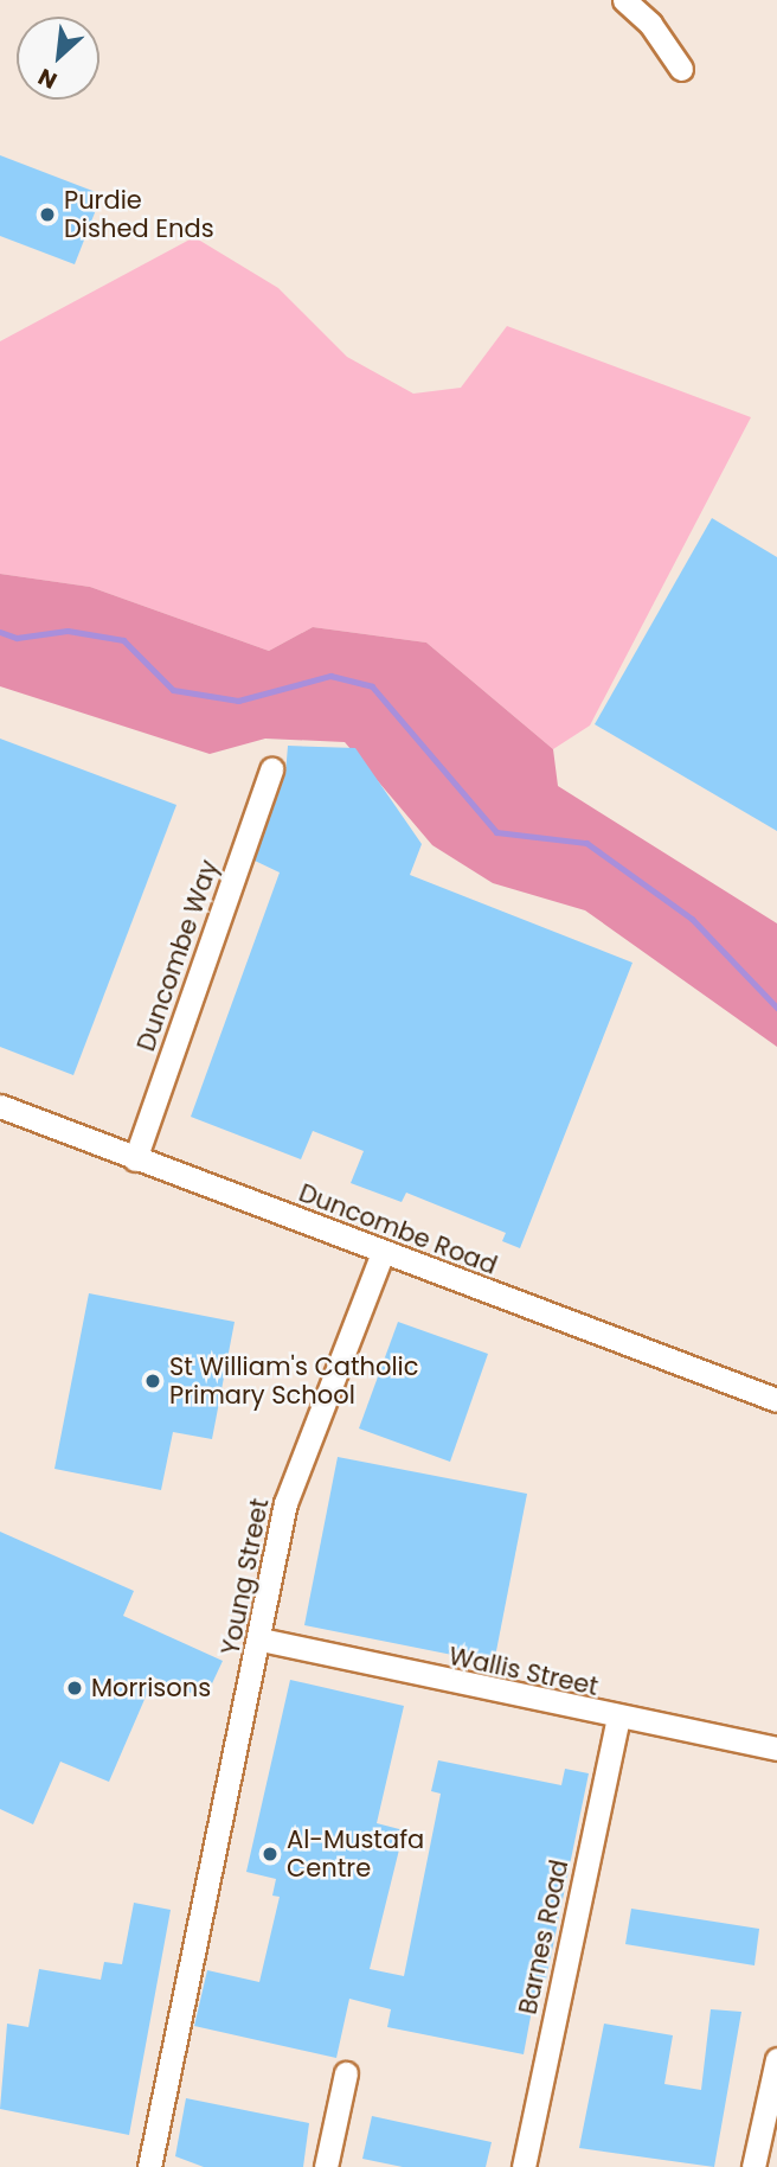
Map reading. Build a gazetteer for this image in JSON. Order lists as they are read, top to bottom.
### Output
{
  "streets": {
    "street": [
      "Duncombe Way",
      "Duncombe Road",
      "Young Street",
      "Wallis Street",
      "Barnes Road"
    ]
  },
  "crossings": [
    ["Duncombe Way", "Duncombe Road"],
    ["Duncombe Road", "Young Street"],
    ["Young Street", "Wallis Street"],
    ["Wallis Street", "Barnes Road"]
  ],
  "places": [
    "Purdie Dished Ends",
    "St William's Catholic Primary School",
    "Morrisons",
    "Al-Mustafa Centre"
  ],
  "north": "bottom left"
}
